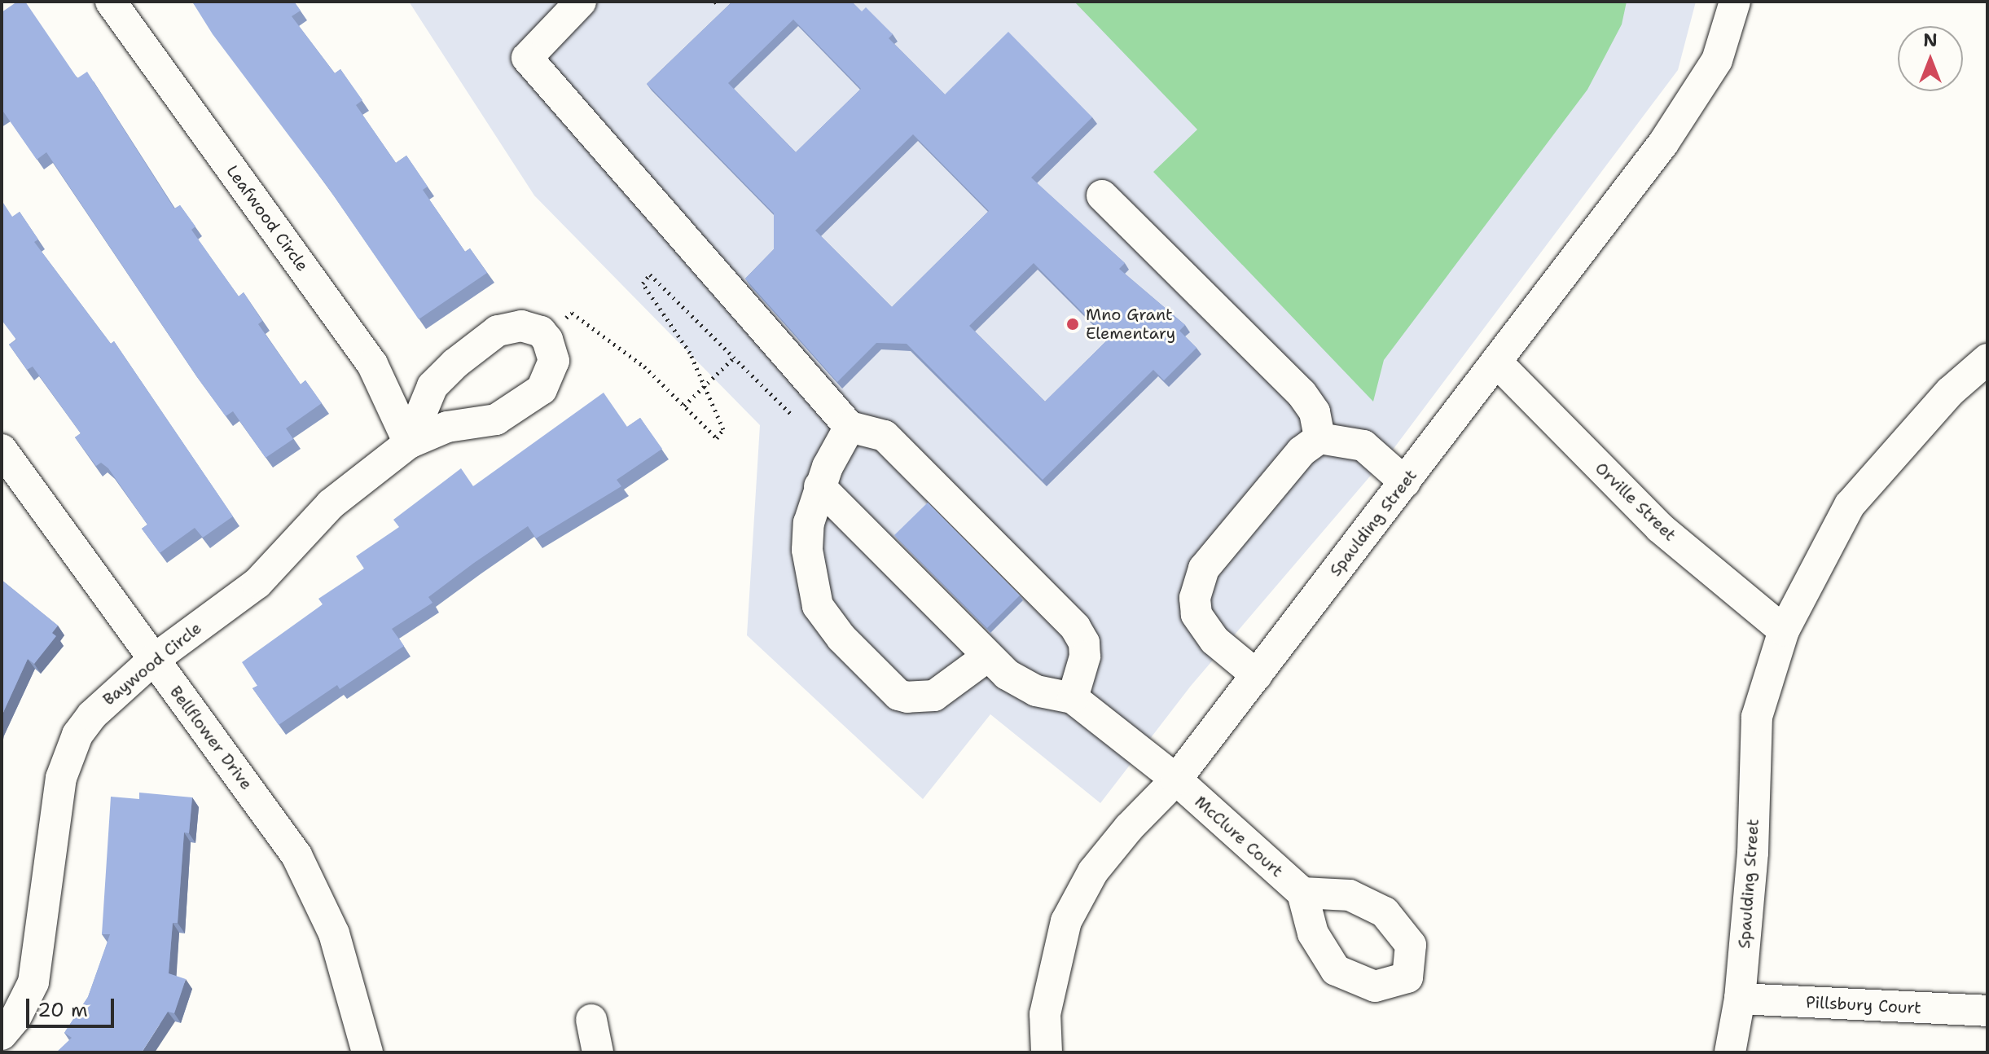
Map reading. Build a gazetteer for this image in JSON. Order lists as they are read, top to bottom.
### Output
{
  "streets": {
    "street": [
      "Leafwood Circle",
      "Orville Street",
      "Spaulding Street",
      "Baywood Circle",
      "Bellflower Drive",
      "McClure Court",
      "Pillsbury Court"
    ]
  },
  "crossings": [
    ["Leafwood Circle", "Baywood Circle"],
    ["Orville Street", "Spaulding Street"],
    ["Spaulding Street", "McClure Court"],
    ["Spaulding Street", "Pillsbury Court"],
    ["Baywood Circle", "Bellflower Drive"]
  ],
  "places": ["Mno Grant Elementary"],
  "scale_bar": "20 m",
  "north": "top"
}
